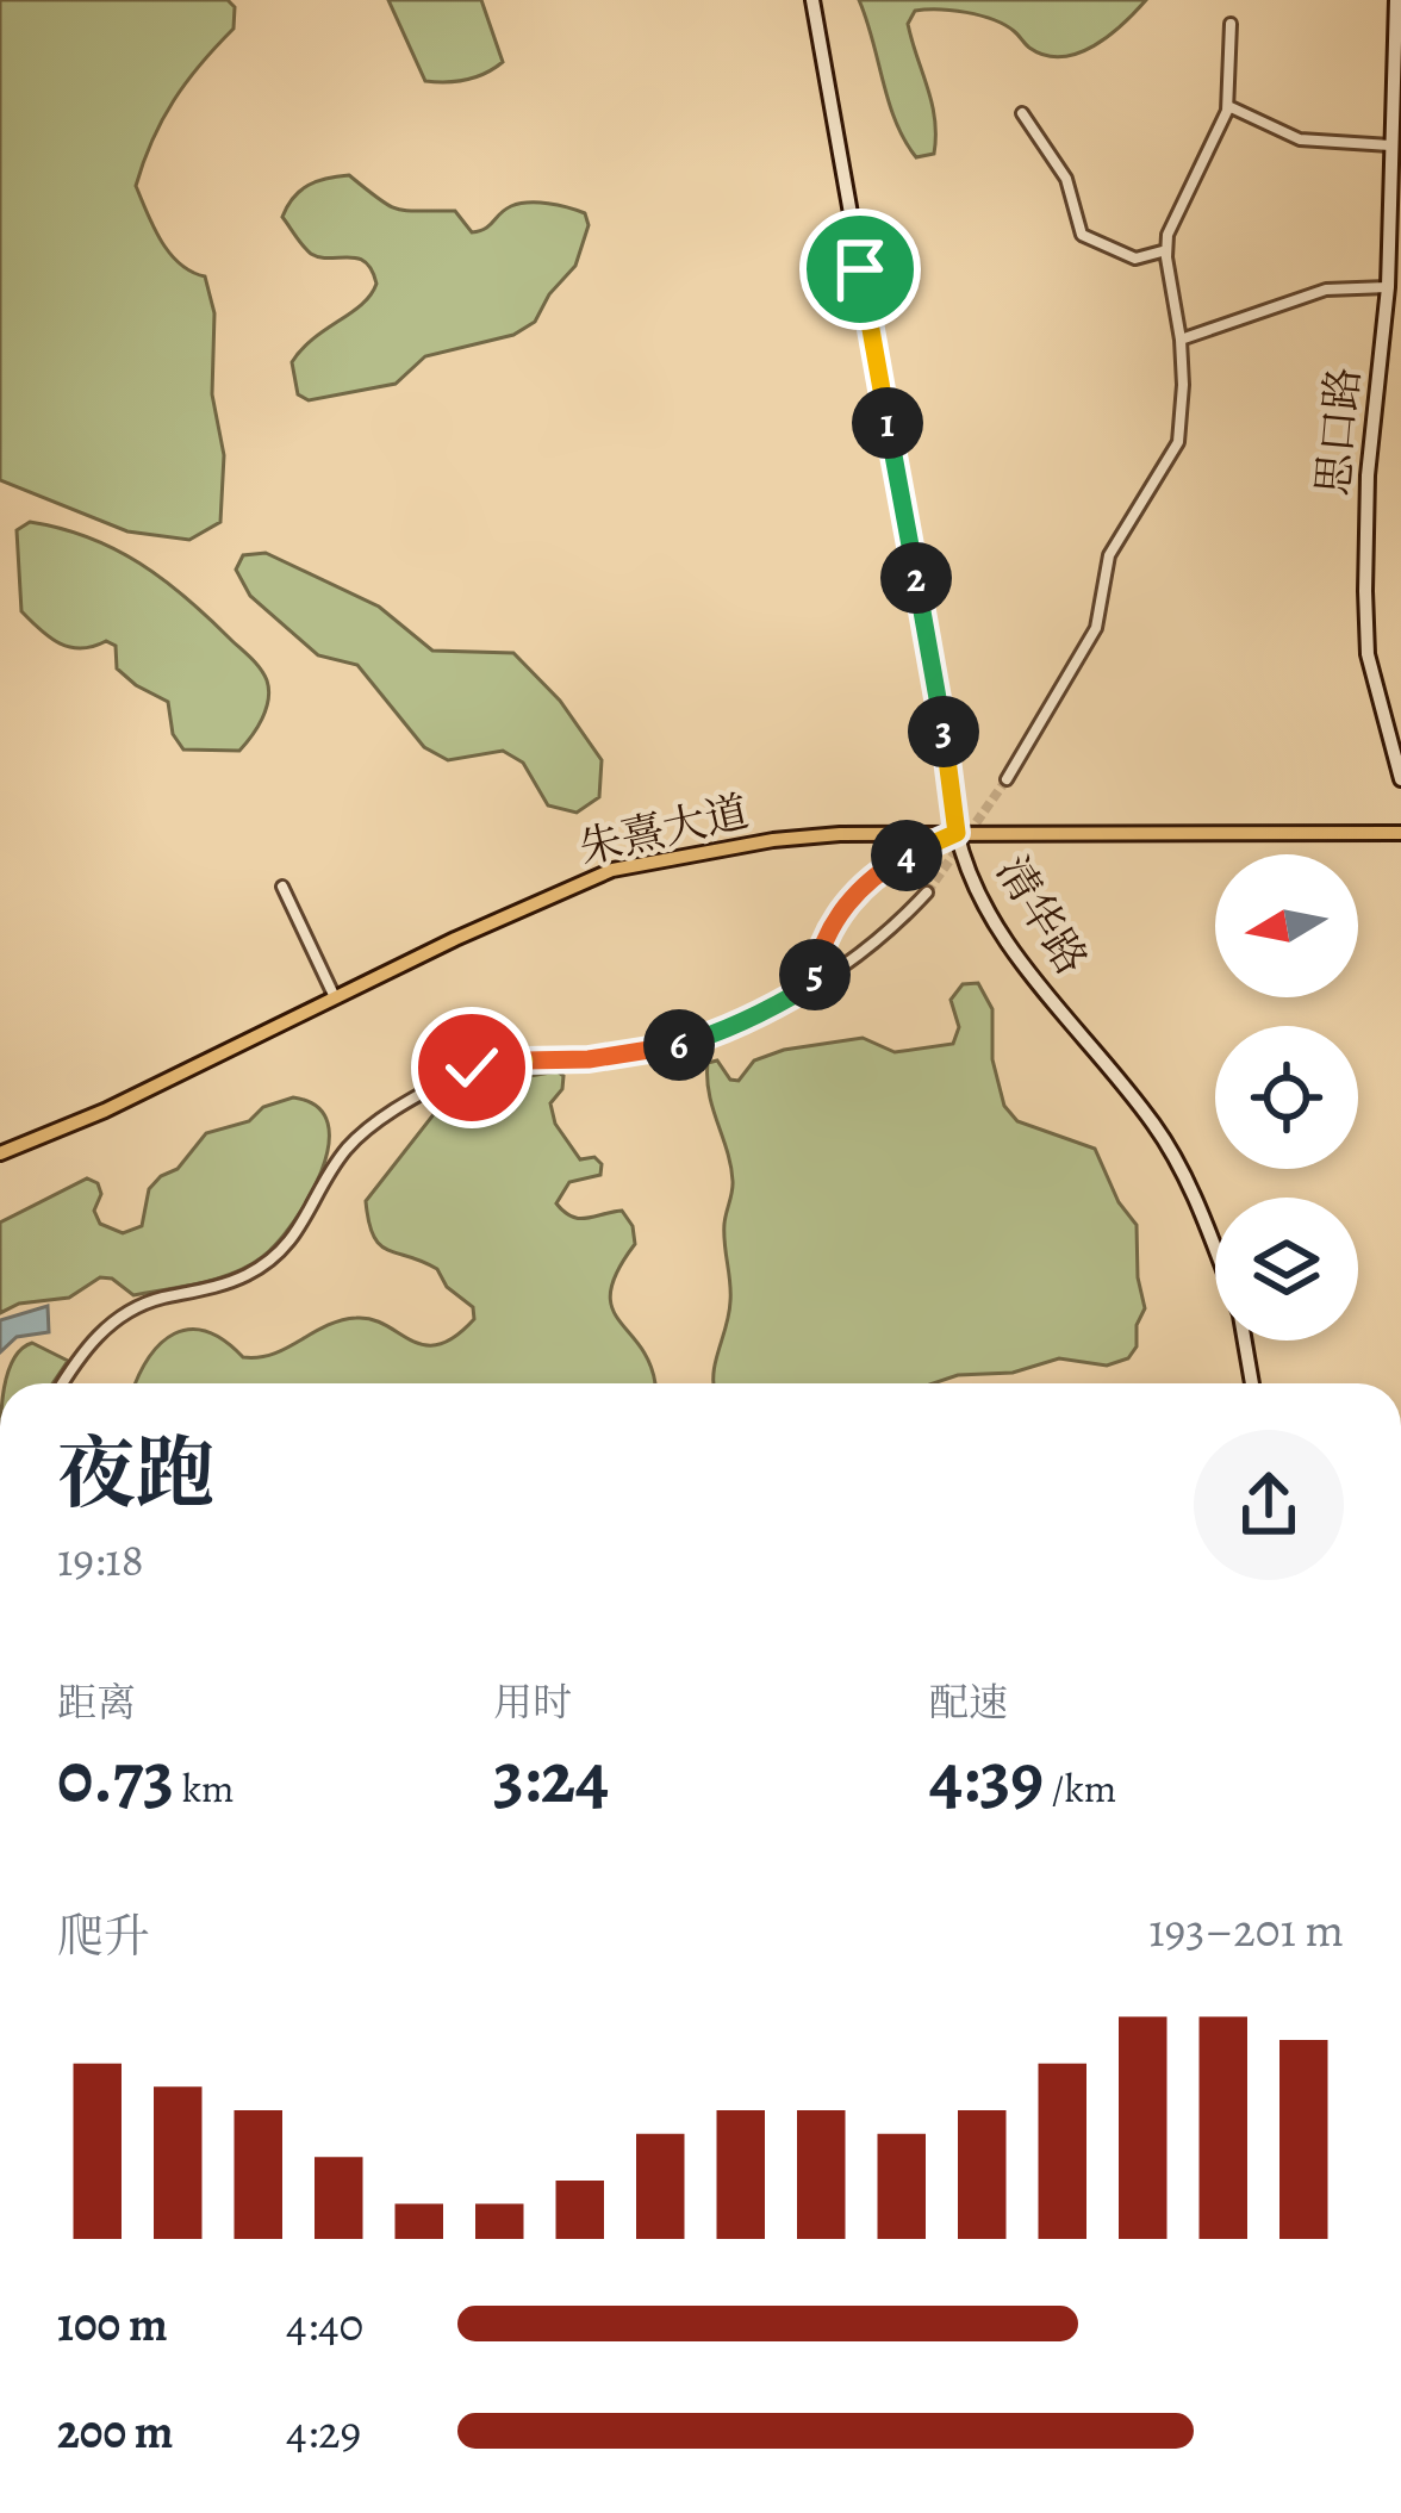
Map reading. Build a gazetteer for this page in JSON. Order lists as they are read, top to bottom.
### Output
{
  "streets": {
    "main road": ["思口路", "朱熹大道", "清华路"]
  },
  "crossings": [
    ["朱熹大道", "清华路"]
  ],
  "north": "left",
  "page": {
    "pins": [
      "1",
      "2",
      "3",
      "4",
      "5",
      "6"
    ],
    "heading": ["夜跑", "19:18"],
    "stats": [
      ["距离", "0.73 km"],
      ["用时", "3:24"],
      ["配速", "4:39 /km"]
    ],
    "chart": ["爬升", "193–201 m"],
    "list": [
      {
        "name": "100 m",
        "note": "4:40"
      },
      {
        "name": "200 m",
        "note": "4:29"
      }
    ]
  }
}
